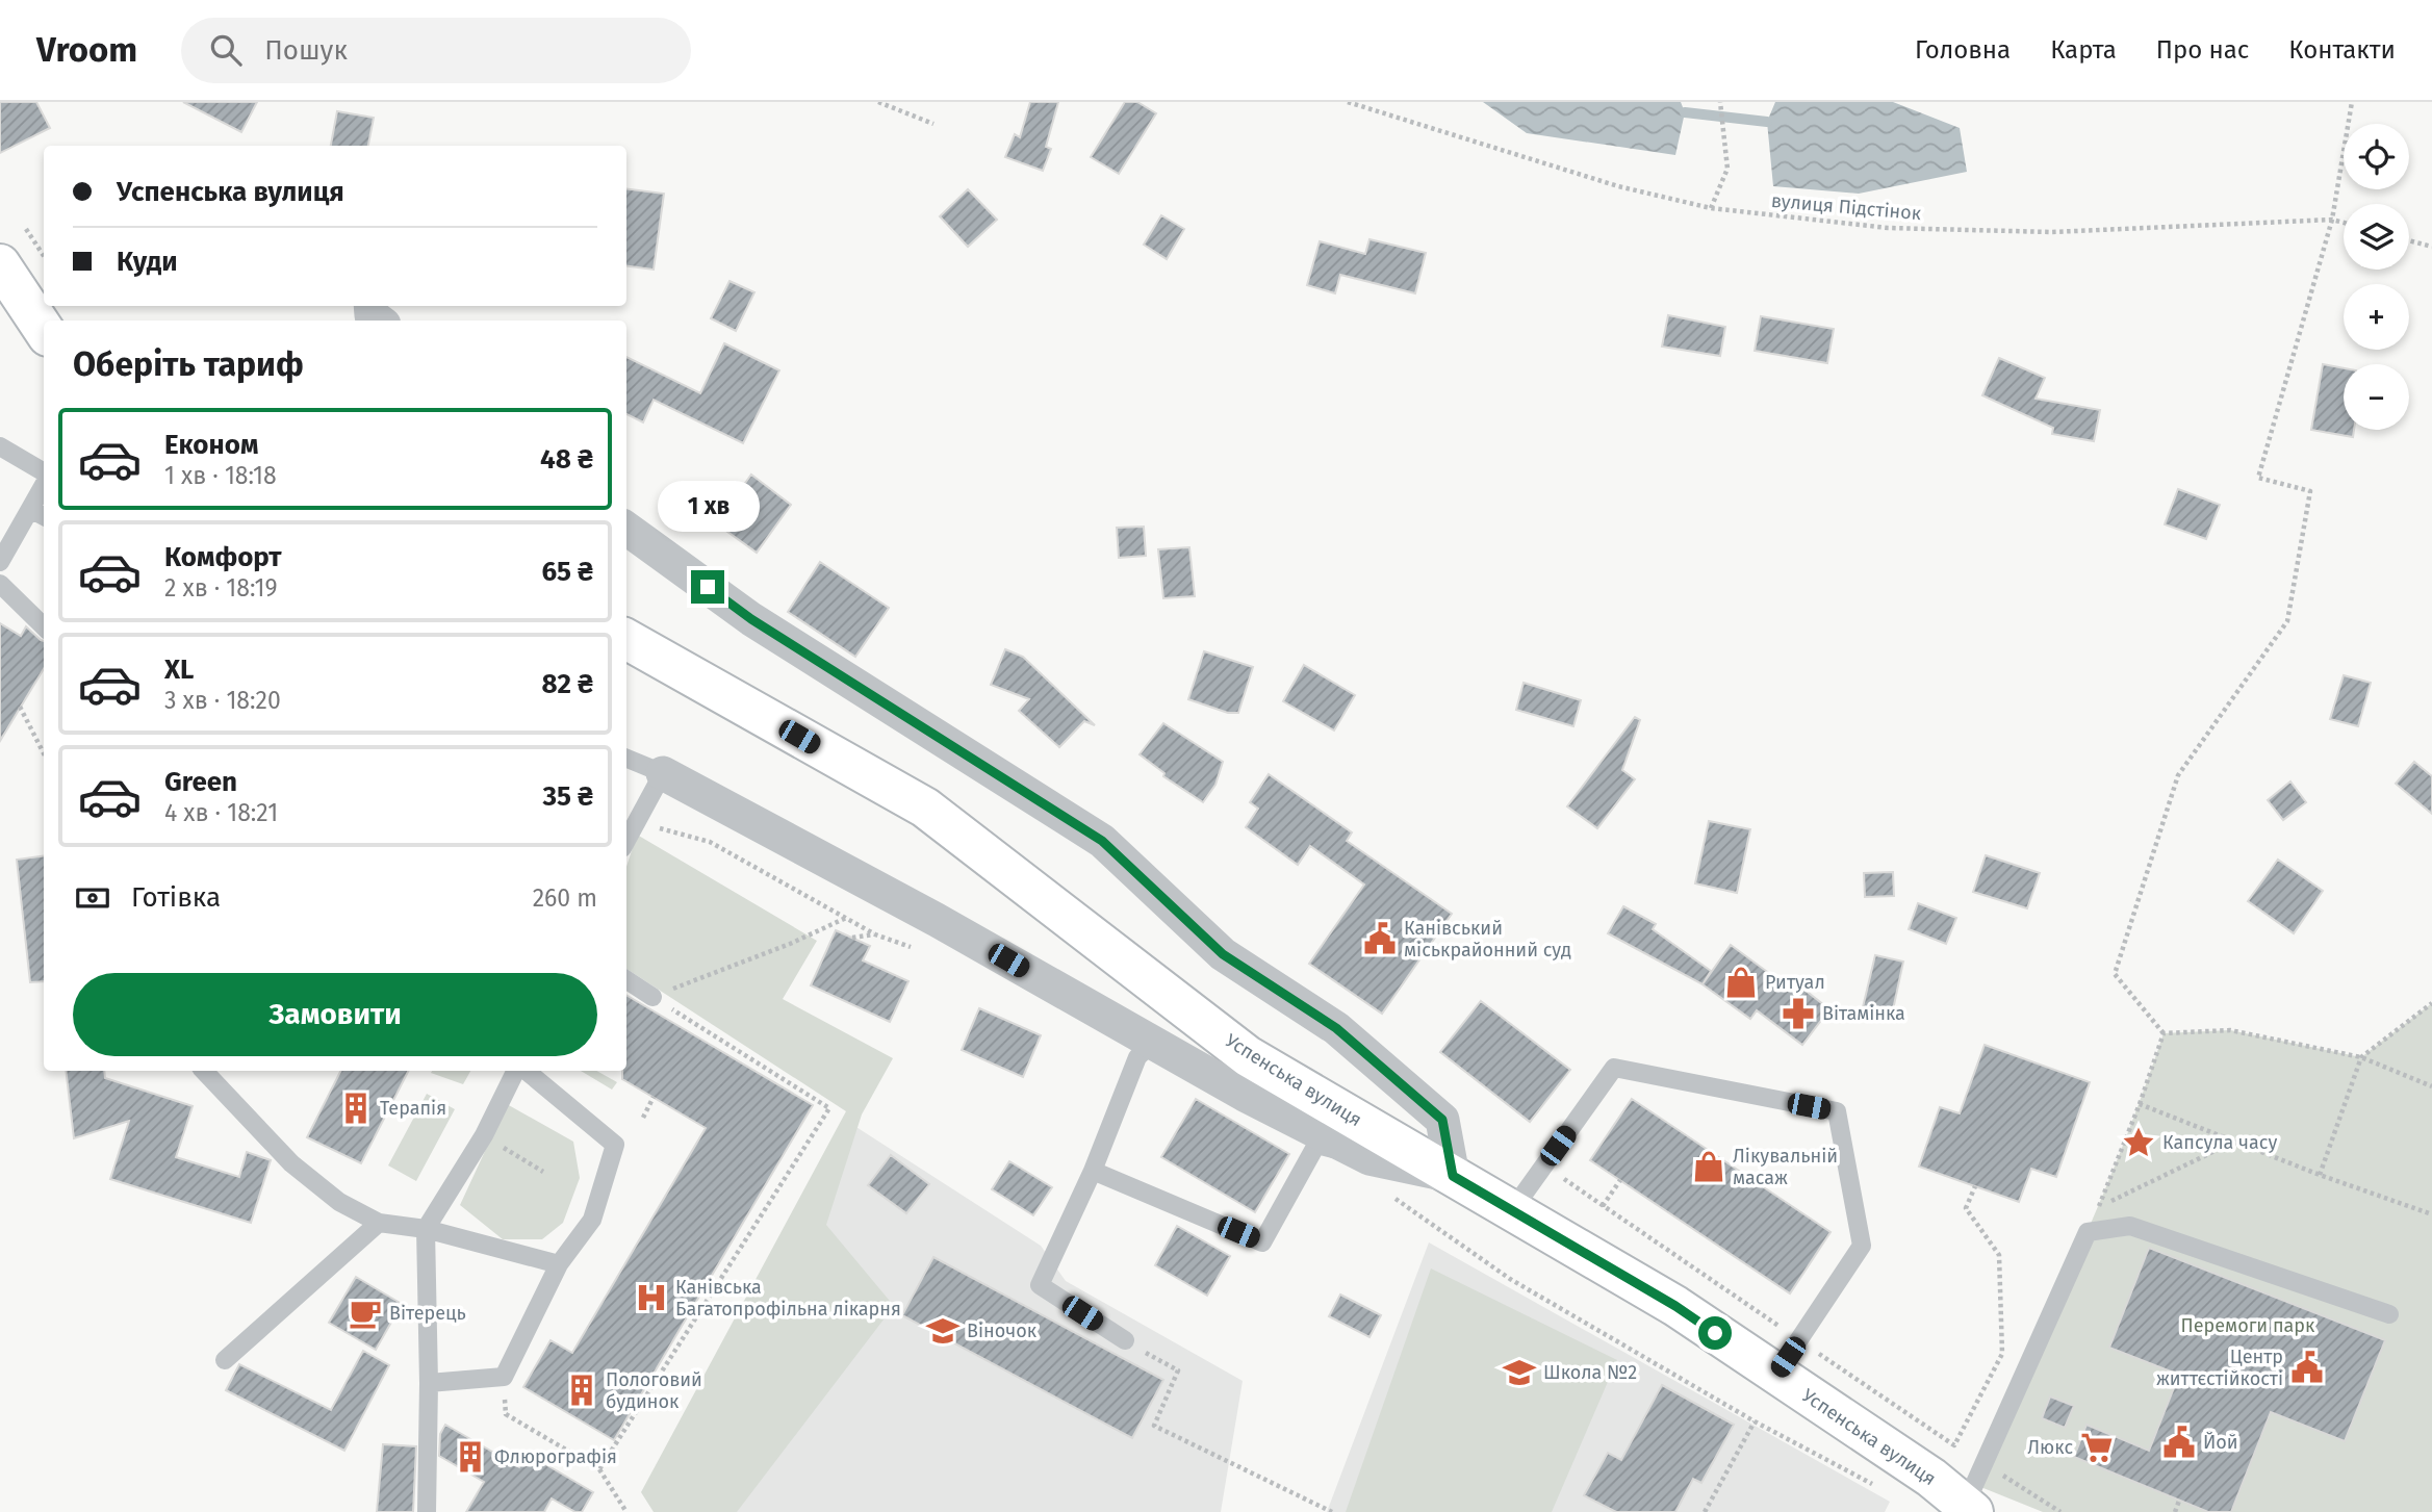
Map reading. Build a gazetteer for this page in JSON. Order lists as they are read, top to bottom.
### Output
{
  "streets": {
    "street": ["Успенська вулиця"],
    "path": ["вулиця Підстінок"]
  },
  "parks": ["Перемоги парк"],
  "places": {
    "public building": ["Канівський міськрайонний суд", "Центр життєстійкості", "Йой"],
    "shop": ["Ритуал", "Лікувальній масаж"],
    "pharmacy": ["Вітамінка"],
    "building": ["Терапія", "Пологовий будинок", "Флюрографія"],
    "place": ["Капсула часу"],
    "hospital": ["Канівська Багатопрофільна лікарня"],
    "cafe": ["Вітерець"],
    "school or university": ["Віночок", "Школа №2"],
    "supermarket": ["Люкс"]
  },
  "page": {
    "header": "Vroom",
    "search": "Пошук",
    "nav": [
      "Головна",
      "Карта",
      "Про нас",
      "Контакти"
    ],
    "map_buttons": ["+", "−"],
    "banner": ["Успенська вулиця", "Куди"],
    "heading": "Оберіть тариф",
    "list": [
      {
        "name": "Економ",
        "note": "1 хв · 18:18",
        "value": "48 ₴"
      },
      {
        "name": "Комфорт",
        "note": "2 хв · 18:19",
        "value": "65 ₴"
      },
      {
        "name": "XL",
        "note": "3 хв · 18:20",
        "value": "82 ₴"
      },
      {
        "name": "Green",
        "note": "4 хв · 18:21",
        "value": "35 ₴"
      }
    ],
    "bubble": "1 хв",
    "pay": ["Готівка", "260 m"],
    "buttons": "Замовити"
  }
}
